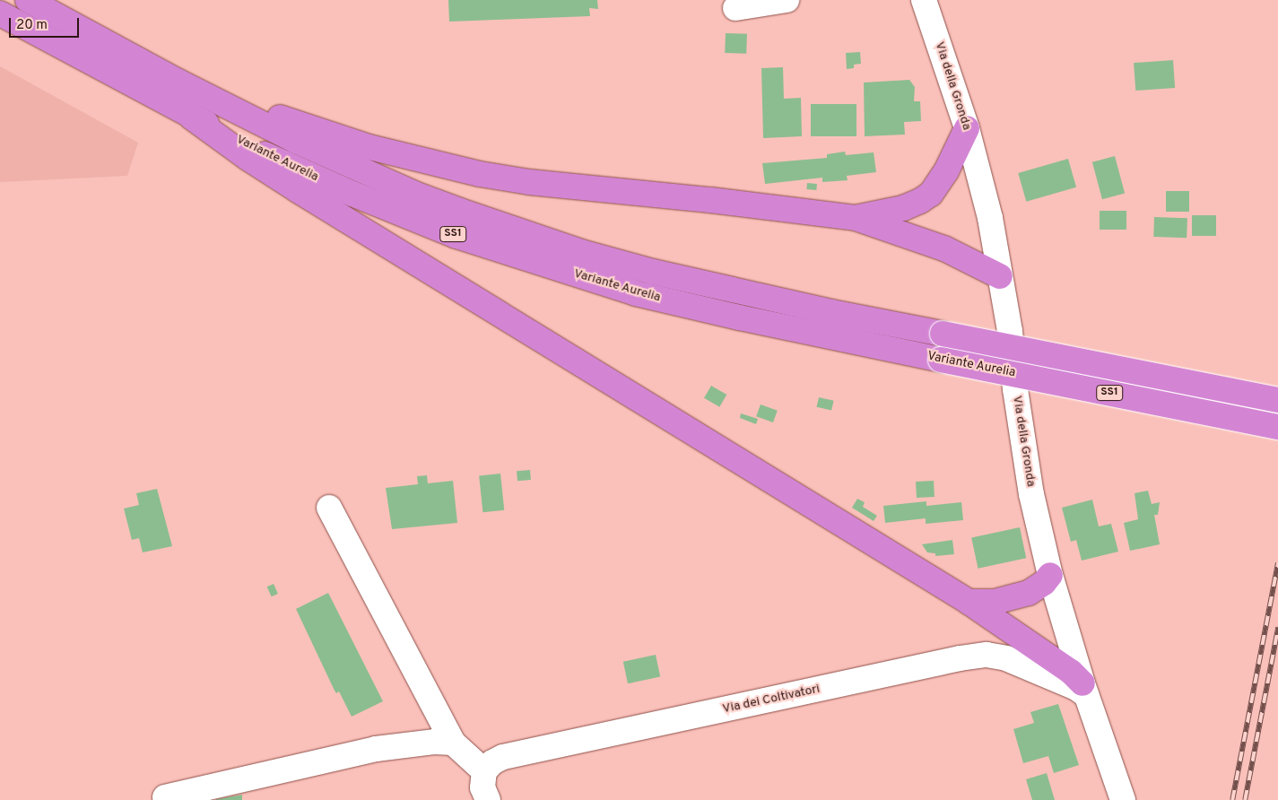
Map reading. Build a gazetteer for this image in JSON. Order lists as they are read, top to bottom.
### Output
{
  "streets": {
    "highway": ["Variante Aurelia", "SS1"],
    "street": ["Via della Gronda", "Via dei Coltivatori"]
  },
  "crossings": [
    ["Via della Gronda", "Via dei Coltivatori"]
  ],
  "scale_bar": "20 m"
}
